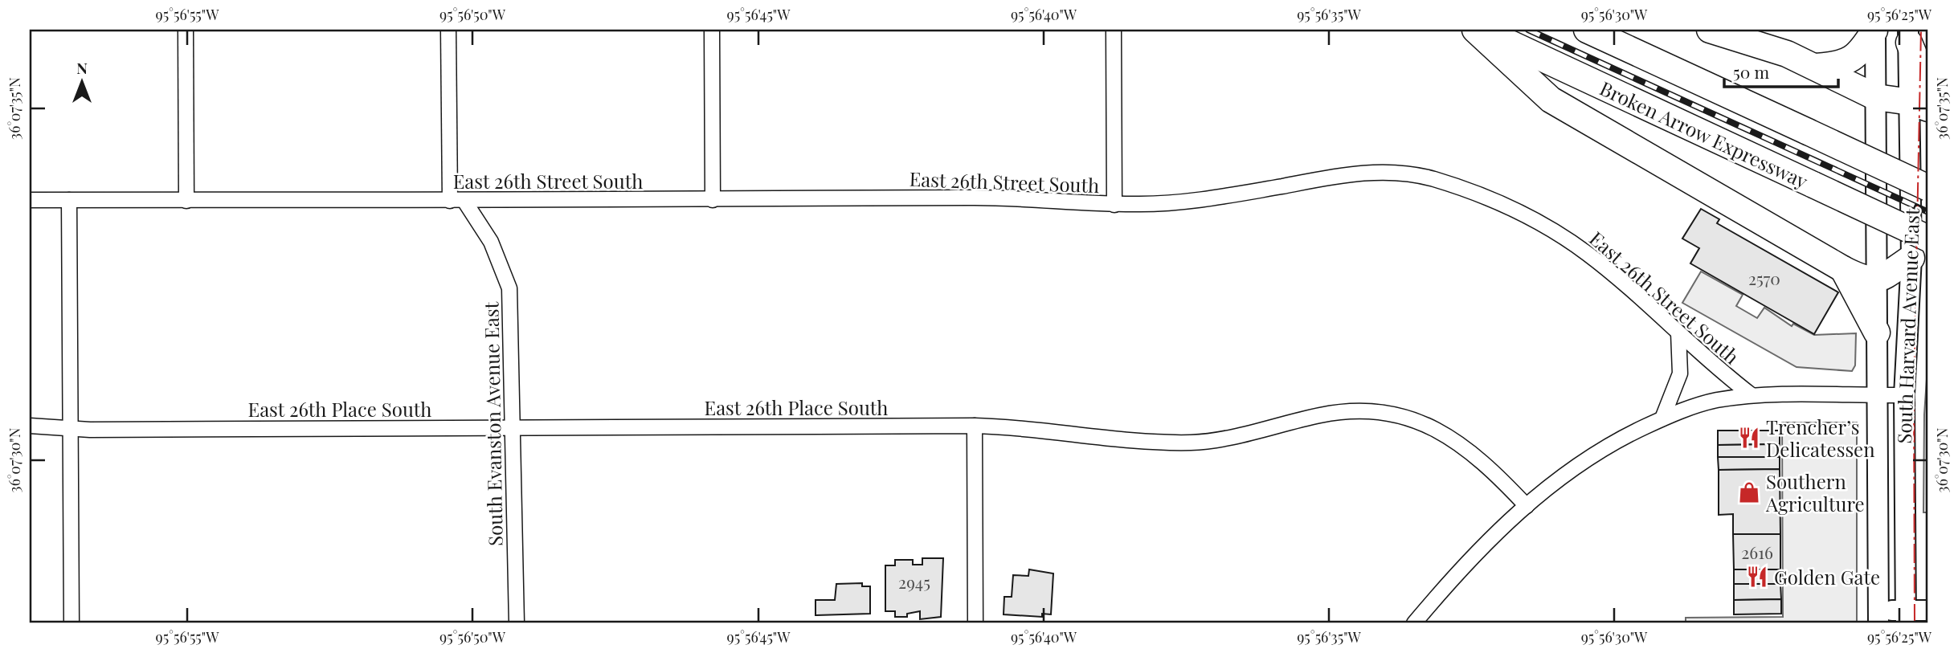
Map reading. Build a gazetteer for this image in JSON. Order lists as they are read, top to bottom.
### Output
{
  "streets": {
    "highway": ["Broken Arrow Expressway"],
    "main road": ["South Harvard Avenue East"],
    "street": ["East 26th Street South", "East 26th Place South", "South Evanston Avenue East"]
  },
  "crossings": [
    ["East 26th Street South", "South Evanston Avenue East"],
    ["East 26th Place South", "South Evanston Avenue East"]
  ],
  "places": {
    "restaurant": ["Trencher’s Delicatessen", "Golden Gate"],
    "shop": ["Southern Agriculture"]
  },
  "house_numbers": ["2570", "2616", "2945"],
  "scale_bar": "50 m",
  "north": "top",
  "coordinates": [
    "95°56'55\"W",
    "95°56'50\"W",
    "95°56'45\"W",
    "95°56'40\"W",
    "95°56'35\"W",
    "95°56'30\"W",
    "95°56'25\"W",
    "36°07'35\"N",
    "36°07'30\"N"
  ]
}
